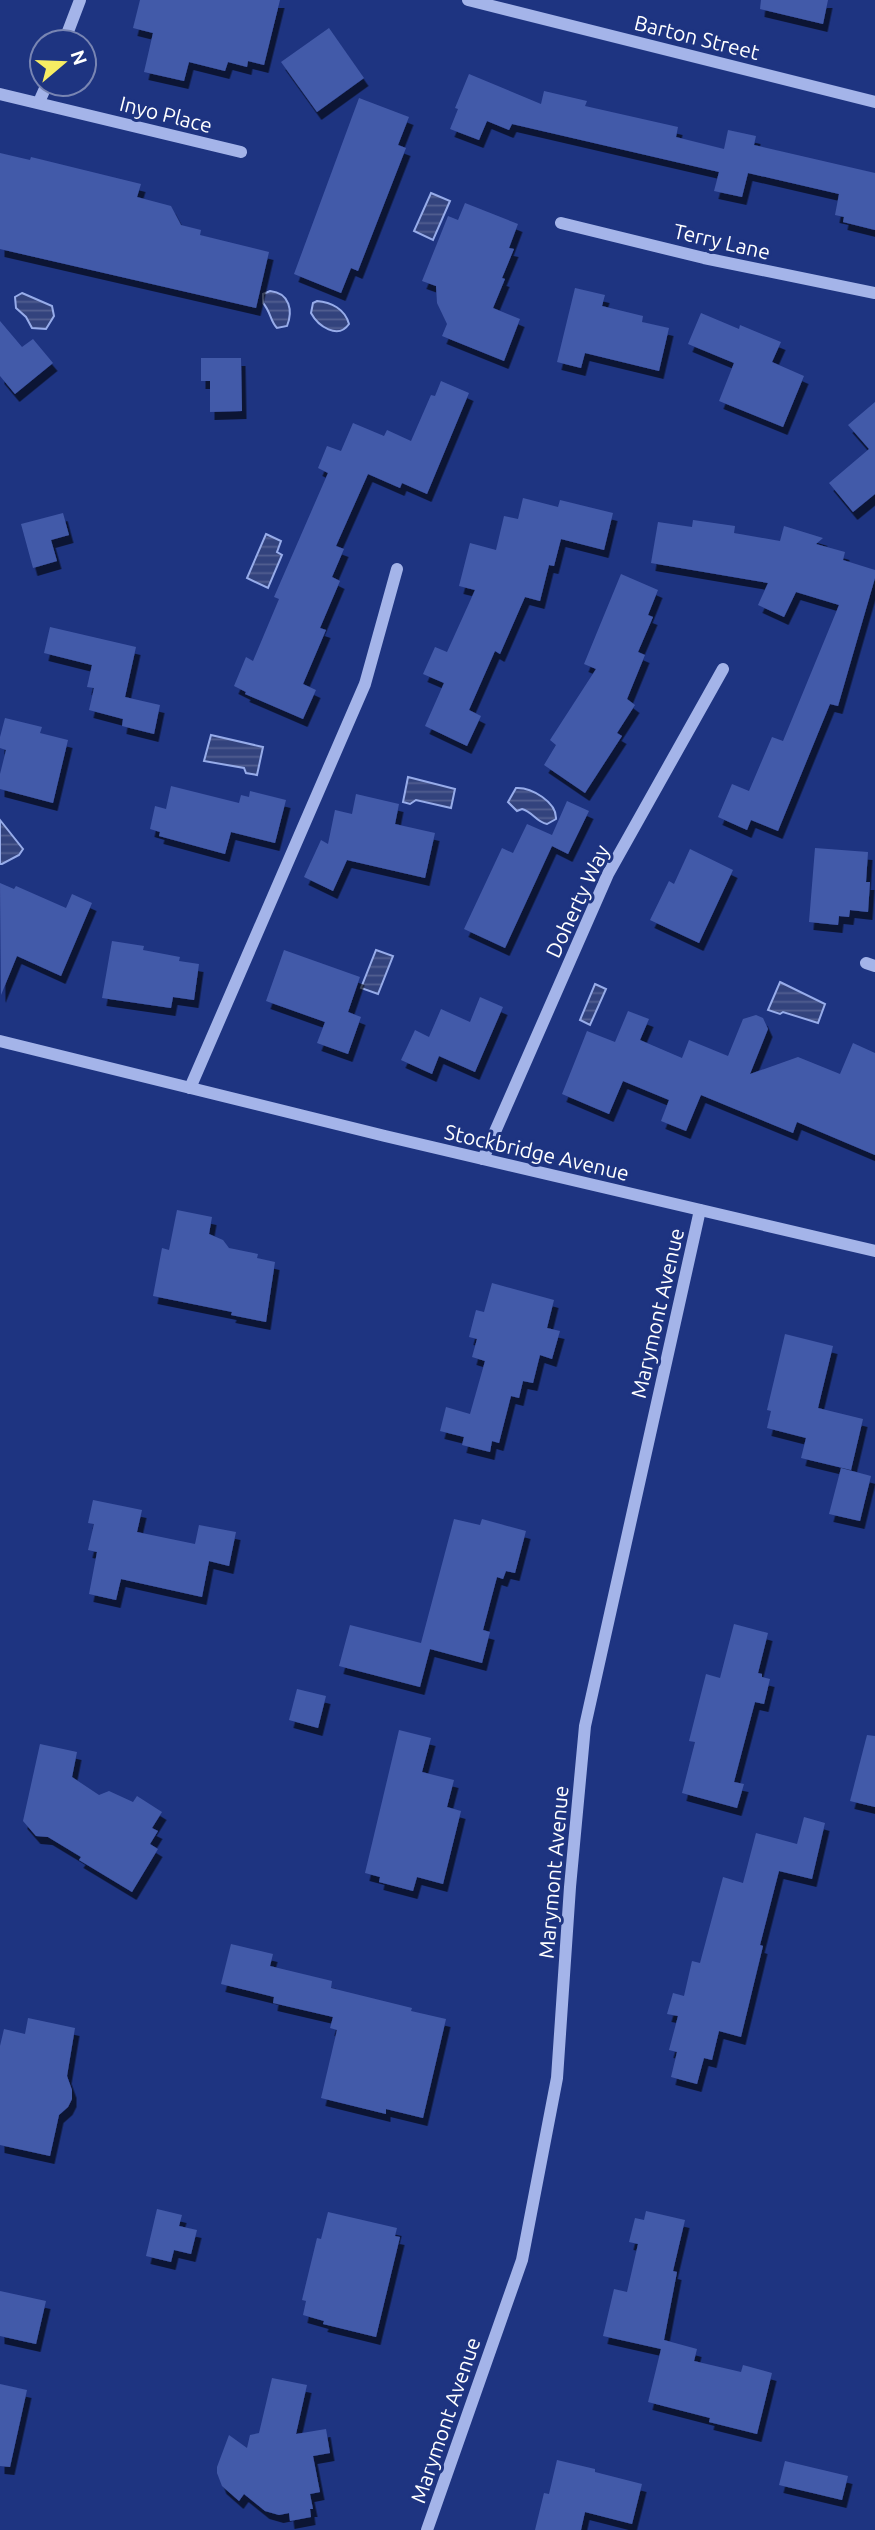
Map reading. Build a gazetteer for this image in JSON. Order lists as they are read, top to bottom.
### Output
{
  "streets": {
    "street": [
      "Barton Street",
      "Inyo Place",
      "Terry Lane",
      "Doherty Way",
      "Stockbridge Avenue",
      "Marymont Avenue"
    ]
  },
  "crossings": [
    ["Doherty Way", "Stockbridge Avenue"],
    ["Stockbridge Avenue", "Marymont Avenue"]
  ],
  "north": "right"
}
